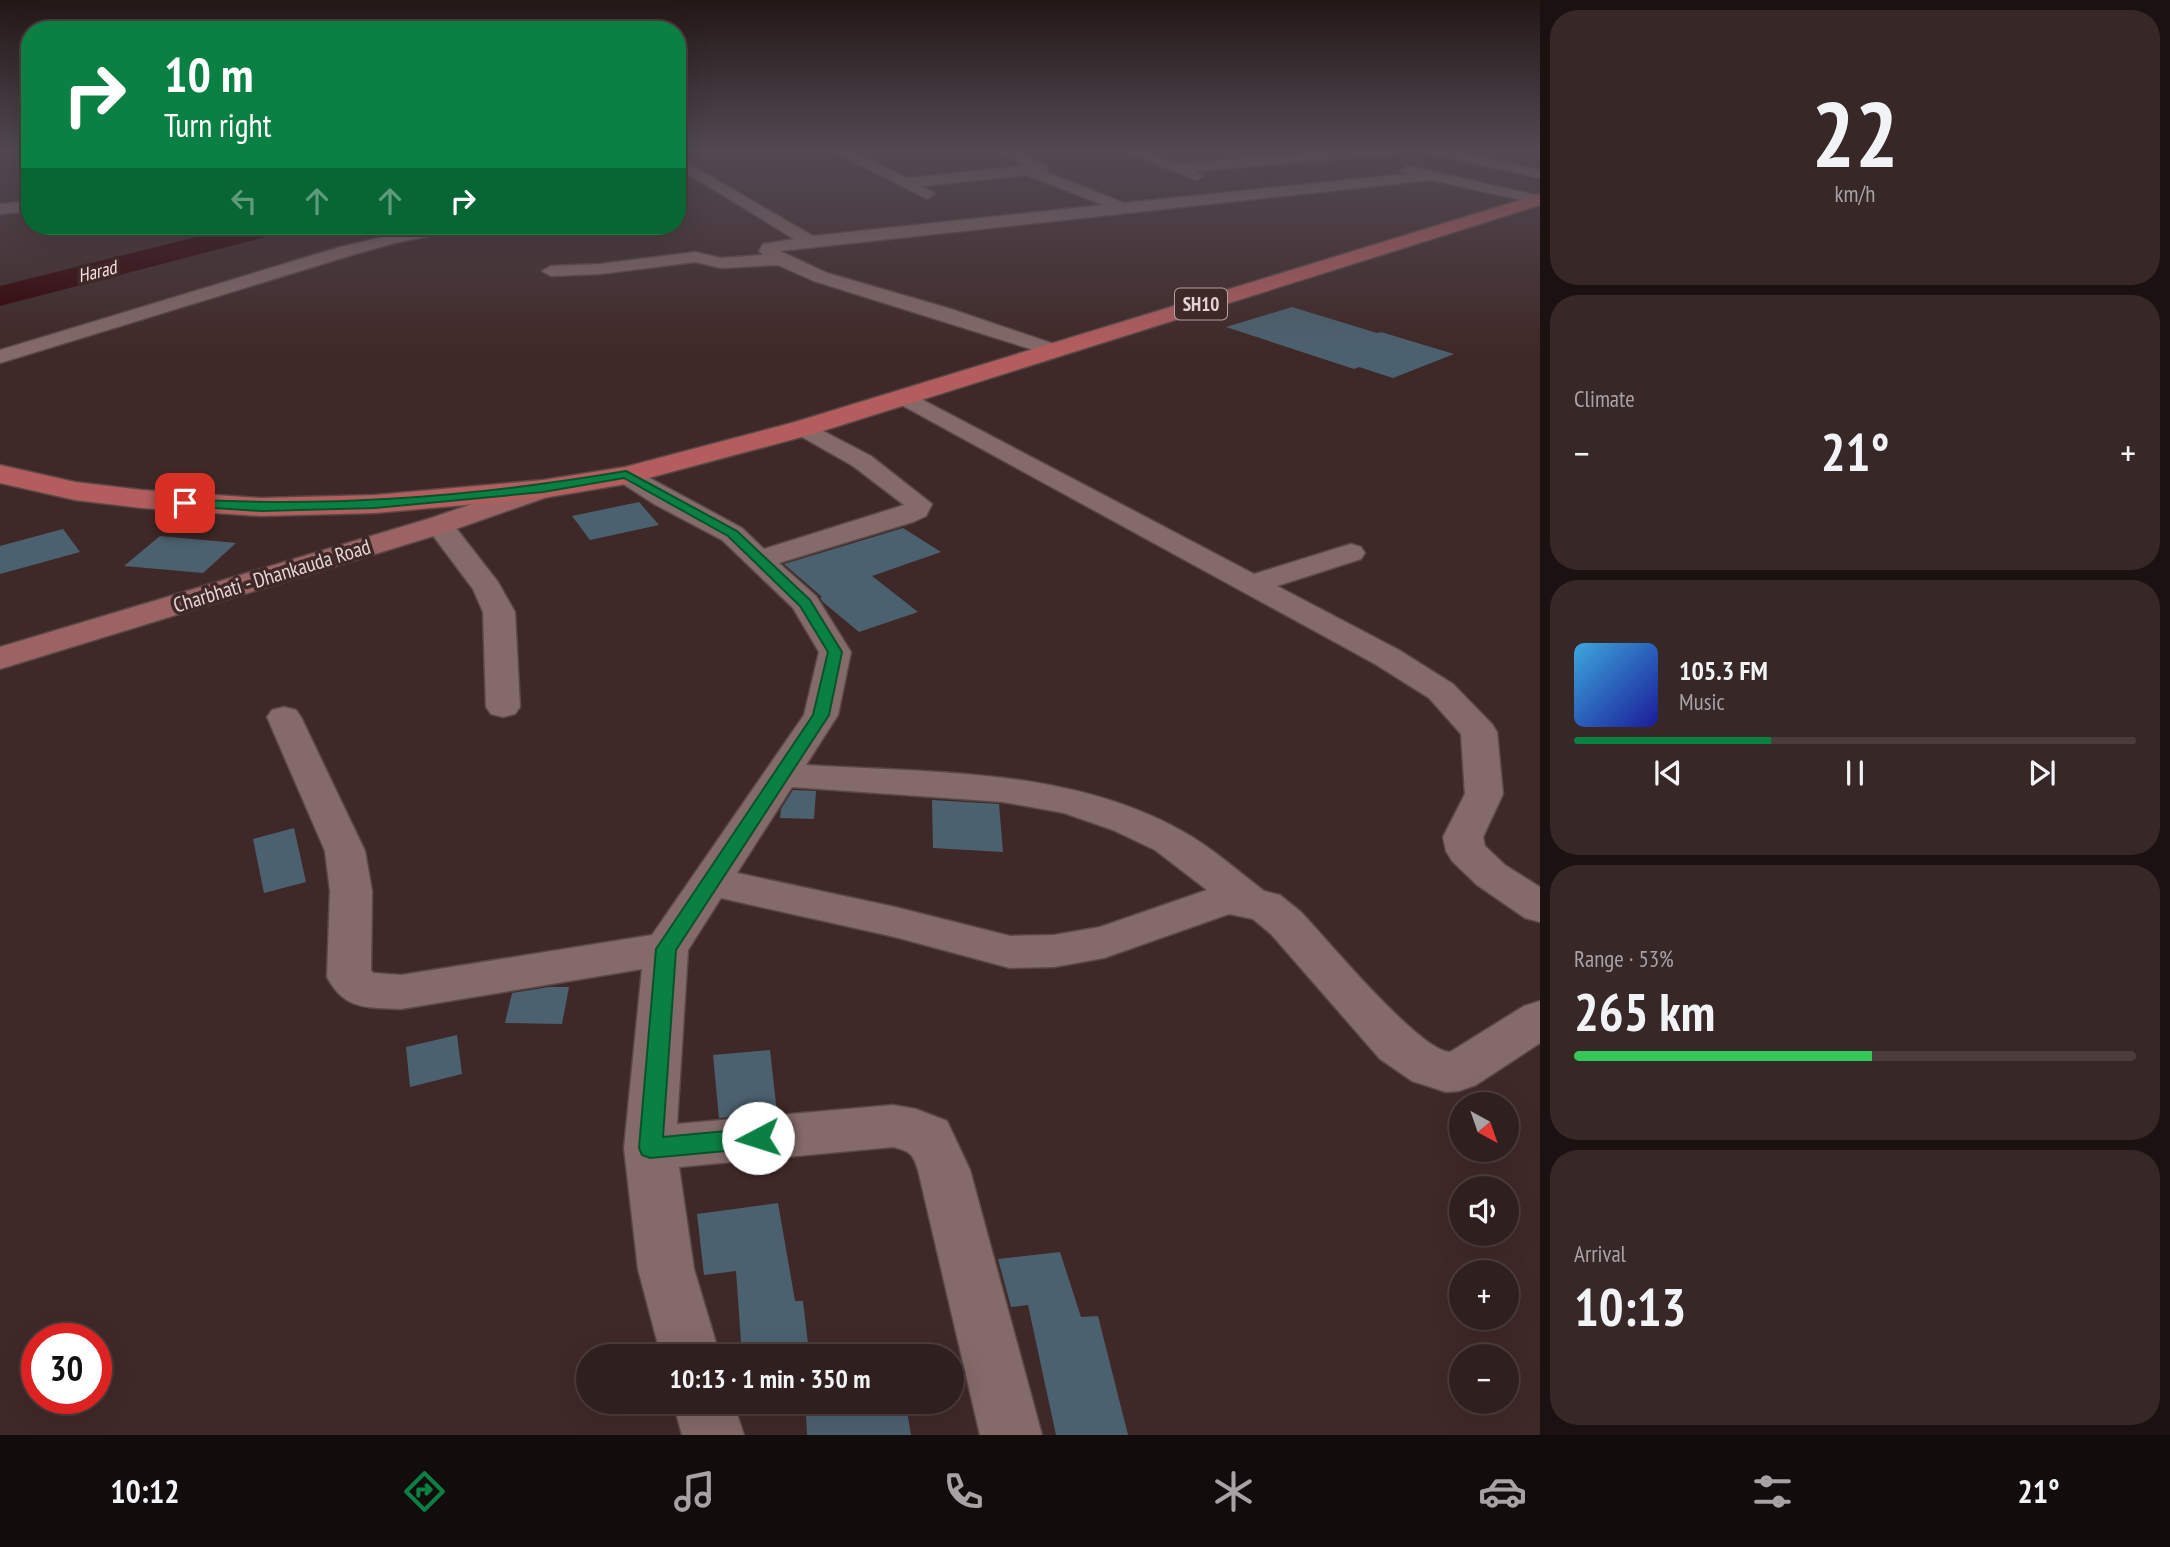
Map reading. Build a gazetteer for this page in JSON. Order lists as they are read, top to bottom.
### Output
{
  "streets": {
    "main road": ["SH10"],
    "street": ["Charbhati - Dhankauda Road"]
  },
  "crossings": [
    ["SH10", "Charbhati - Dhankauda Road"]
  ],
  "water": ["Harad"],
  "north": "bottom right",
  "page": {
    "tile": [
      ["22", "km/h"],
      "Climate",
      ["Range · 53%", "265 km"],
      ["Arrival", "10:13"]
    ],
    "turn": ["10 m", "Turn right"],
    "heat": ["−", "21°", "+"],
    "song": ["105.3 FM", "Music"],
    "map_buttons": ["+", "−"],
    "limit": "30",
    "trip": "10:13 · 1 min · 350 m",
    "tabs": ["10:12", "21°"]
  }
}
